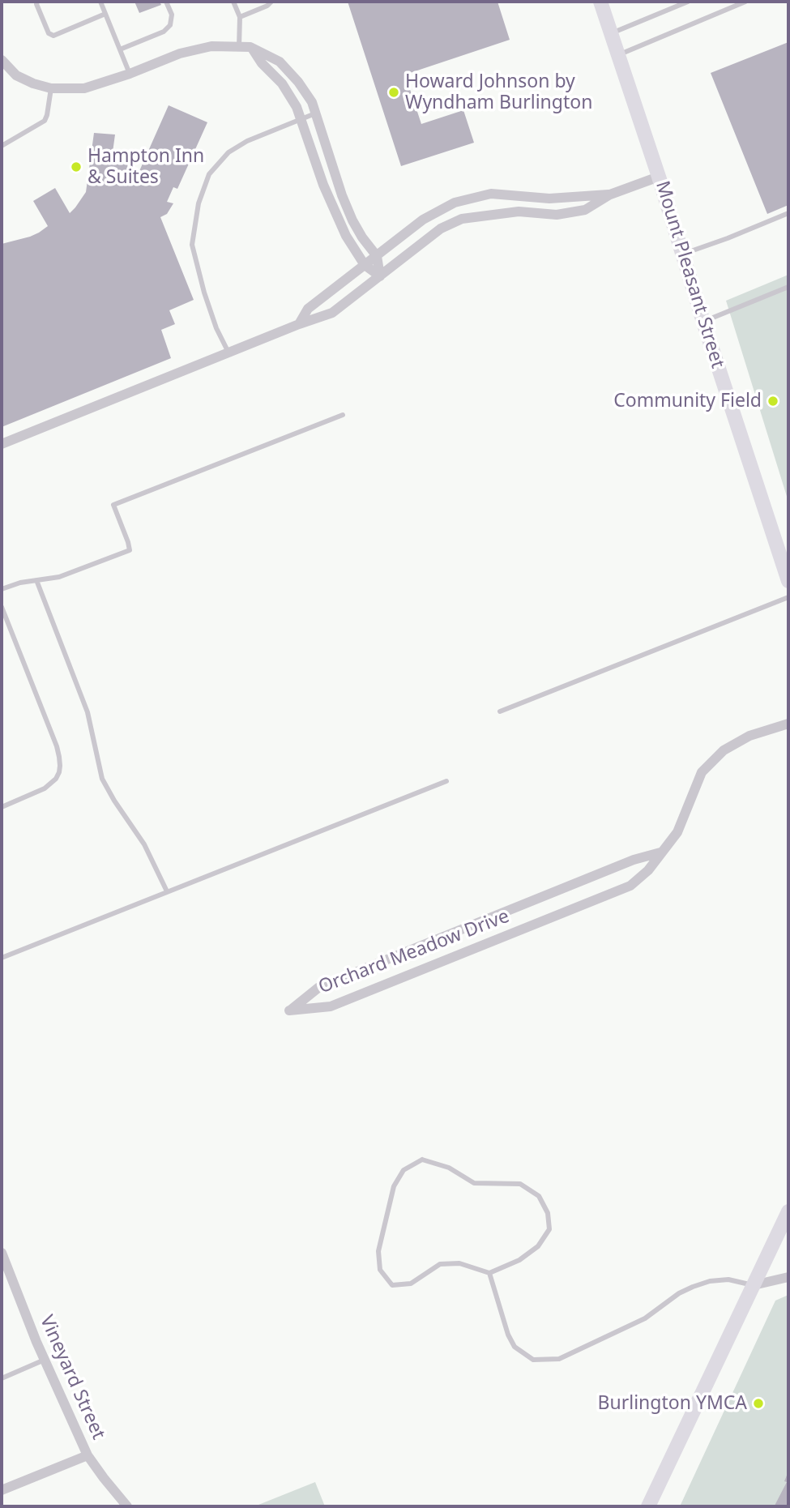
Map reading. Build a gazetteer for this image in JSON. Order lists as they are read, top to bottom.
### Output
{
  "streets": {
    "main road": ["Mount Pleasant Street"],
    "street": ["Orchard Meadow Drive", "Vineyard Street"]
  },
  "places": [
    "Howard Johnson by Wyndham Burlington",
    "Hampton Inn & Suites",
    "Community Field",
    "Burlington YMCA"
  ]
}
